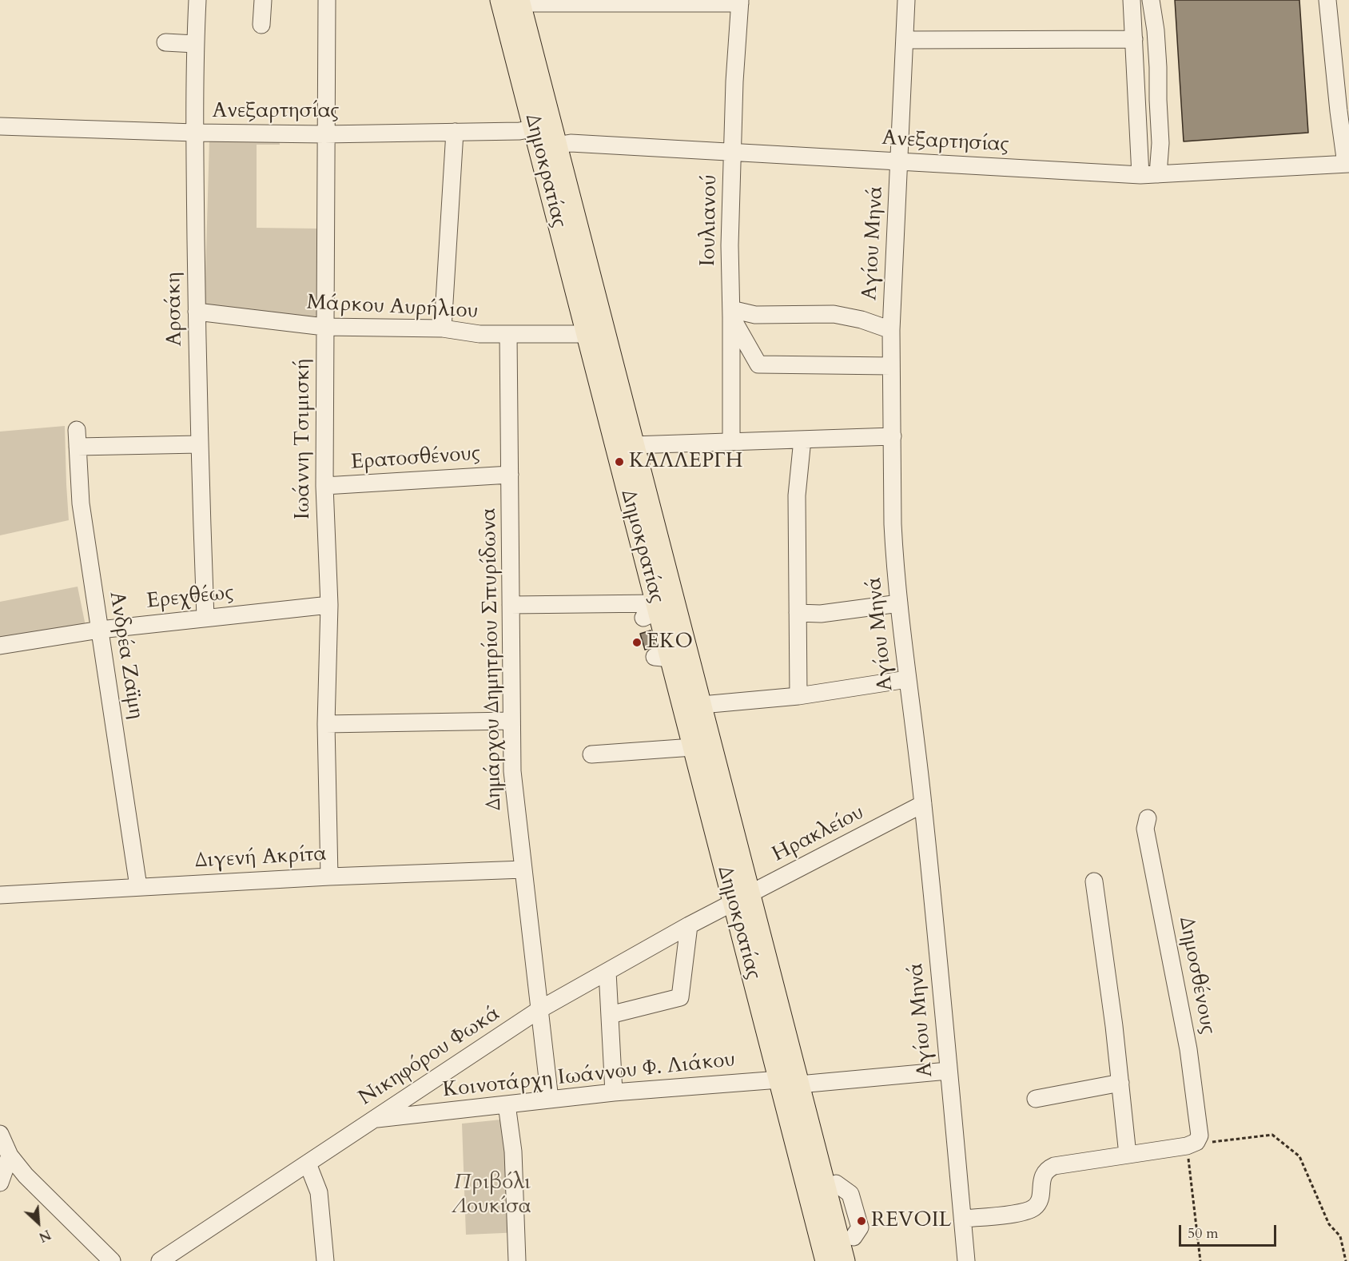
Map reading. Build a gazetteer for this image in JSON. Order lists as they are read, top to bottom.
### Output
{
  "streets": {
    "main road": ["Δημοκρατίας"],
    "street": [
      "Ανεξαρτησίας",
      "Ιουλιανού",
      "Αγίου Μηνά",
      "Μάρκου Αυρήλιου",
      "Αρσάκη",
      "Ιωάννη Τσιμισκή",
      "Ερατοσθένους",
      "Ερεχθέως",
      "Ανδρέα Ζαϊμη",
      "Δημάρχου Δημητρίου Σπυρίδωνα",
      "Ηρακλείου",
      "Διγενή Ακρίτα",
      "Δημοσθένους",
      "Νικηφόρου Φωκά",
      "Κοινοτάρχη Ιωάννου Φ. Λιάκου"
    ]
  },
  "crossings": [
    ["Ανεξαρτησίας", "Δημοκρατίας"],
    ["Ανεξαρτησίας", "Ιουλιανού"],
    ["Ανεξαρτησίας", "Αγίου Μηνά"],
    ["Ανεξαρτησίας", "Αρσάκη"],
    ["Ανεξαρτησίας", "Ιωάννη Τσιμισκή"],
    ["Δημοκρατίας", "Μάρκου Αυρήλιου"],
    ["Δημοκρατίας", "Ηρακλείου"],
    ["Δημοκρατίας", "Νικηφόρου Φωκά"],
    ["Δημοκρατίας", "Κοινοτάρχη Ιωάννου Φ. Λιάκου"],
    ["Αγίου Μηνά", "Ηρακλείου"],
    ["Αγίου Μηνά", "Κοινοτάρχη Ιωάννου Φ. Λιάκου"],
    ["Μάρκου Αυρήλιου", "Αρσάκη"],
    ["Μάρκου Αυρήλιου", "Ιωάννη Τσιμισκή"],
    ["Μάρκου Αυρήλιου", "Δημάρχου Δημητρίου Σπυρίδωνα"],
    ["Αρσάκη", "Ερεχθέως"],
    ["Αρσάκη", "Ανδρέα Ζαϊμη"],
    ["Ιωάννη Τσιμισκή", "Ερατοσθένους"],
    ["Ιωάννη Τσιμισκή", "Ερεχθέως"],
    ["Ιωάννη Τσιμισκή", "Διγενή Ακρίτα"],
    ["Ερατοσθένους", "Δημάρχου Δημητρίου Σπυρίδωνα"],
    ["Ερεχθέως", "Ανδρέα Ζαϊμη"],
    ["Ανδρέα Ζαϊμη", "Διγενή Ακρίτα"],
    ["Δημάρχου Δημητρίου Σπυρίδωνα", "Διγενή Ακρίτα"],
    ["Δημάρχου Δημητρίου Σπυρίδωνα", "Νικηφόρου Φωκά"],
    ["Δημάρχου Δημητρίου Σπυρίδωνα", "Κοινοτάρχη Ιωάννου Φ. Λιάκου"],
    ["Ηρακλείου", "Νικηφόρου Φωκά"],
    ["Νικηφόρου Φωκά", "Κοινοτάρχη Ιωάννου Φ. Λιάκου"]
  ],
  "parks": ["Πριβόλι Λουκίσα"],
  "places": ["ΚΑΛΛΕΡΓΗ", "EKO", "REVOIL"],
  "scale_bar": "50 m",
  "north": "bottom right"
}
